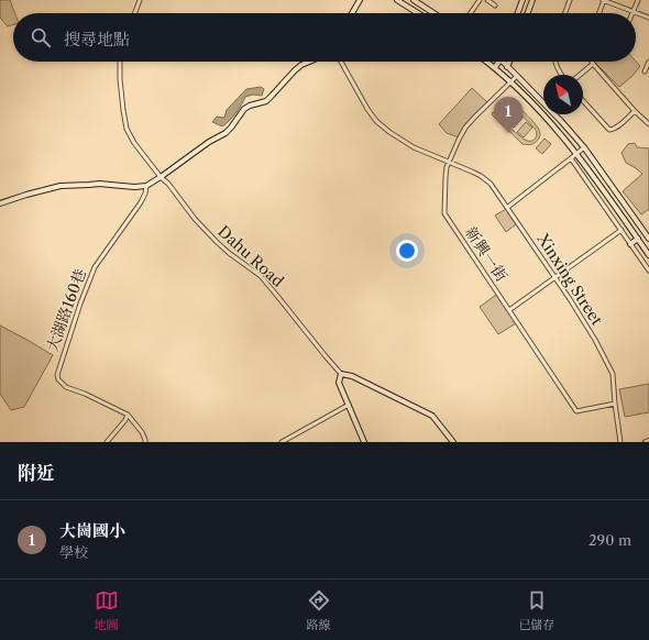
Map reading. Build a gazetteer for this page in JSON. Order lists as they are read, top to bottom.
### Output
{
  "streets": {
    "street": [
      "新興一街",
      "Dahu Road",
      "Xinxing Street",
      "大湖路160巷"
    ]
  },
  "crossings": [
    ["新興一街", "Xinxing Street"]
  ],
  "north": "top left",
  "page": {
    "search": "搜尋地點",
    "pins": "1",
    "heading": "附近",
    "list": [
      {
        "mark": "1",
        "name": "大崗國小",
        "note": "學校",
        "value": "290 m"
      }
    ],
    "nav": ["地圖", "路線", "已儲存"]
  }
}
